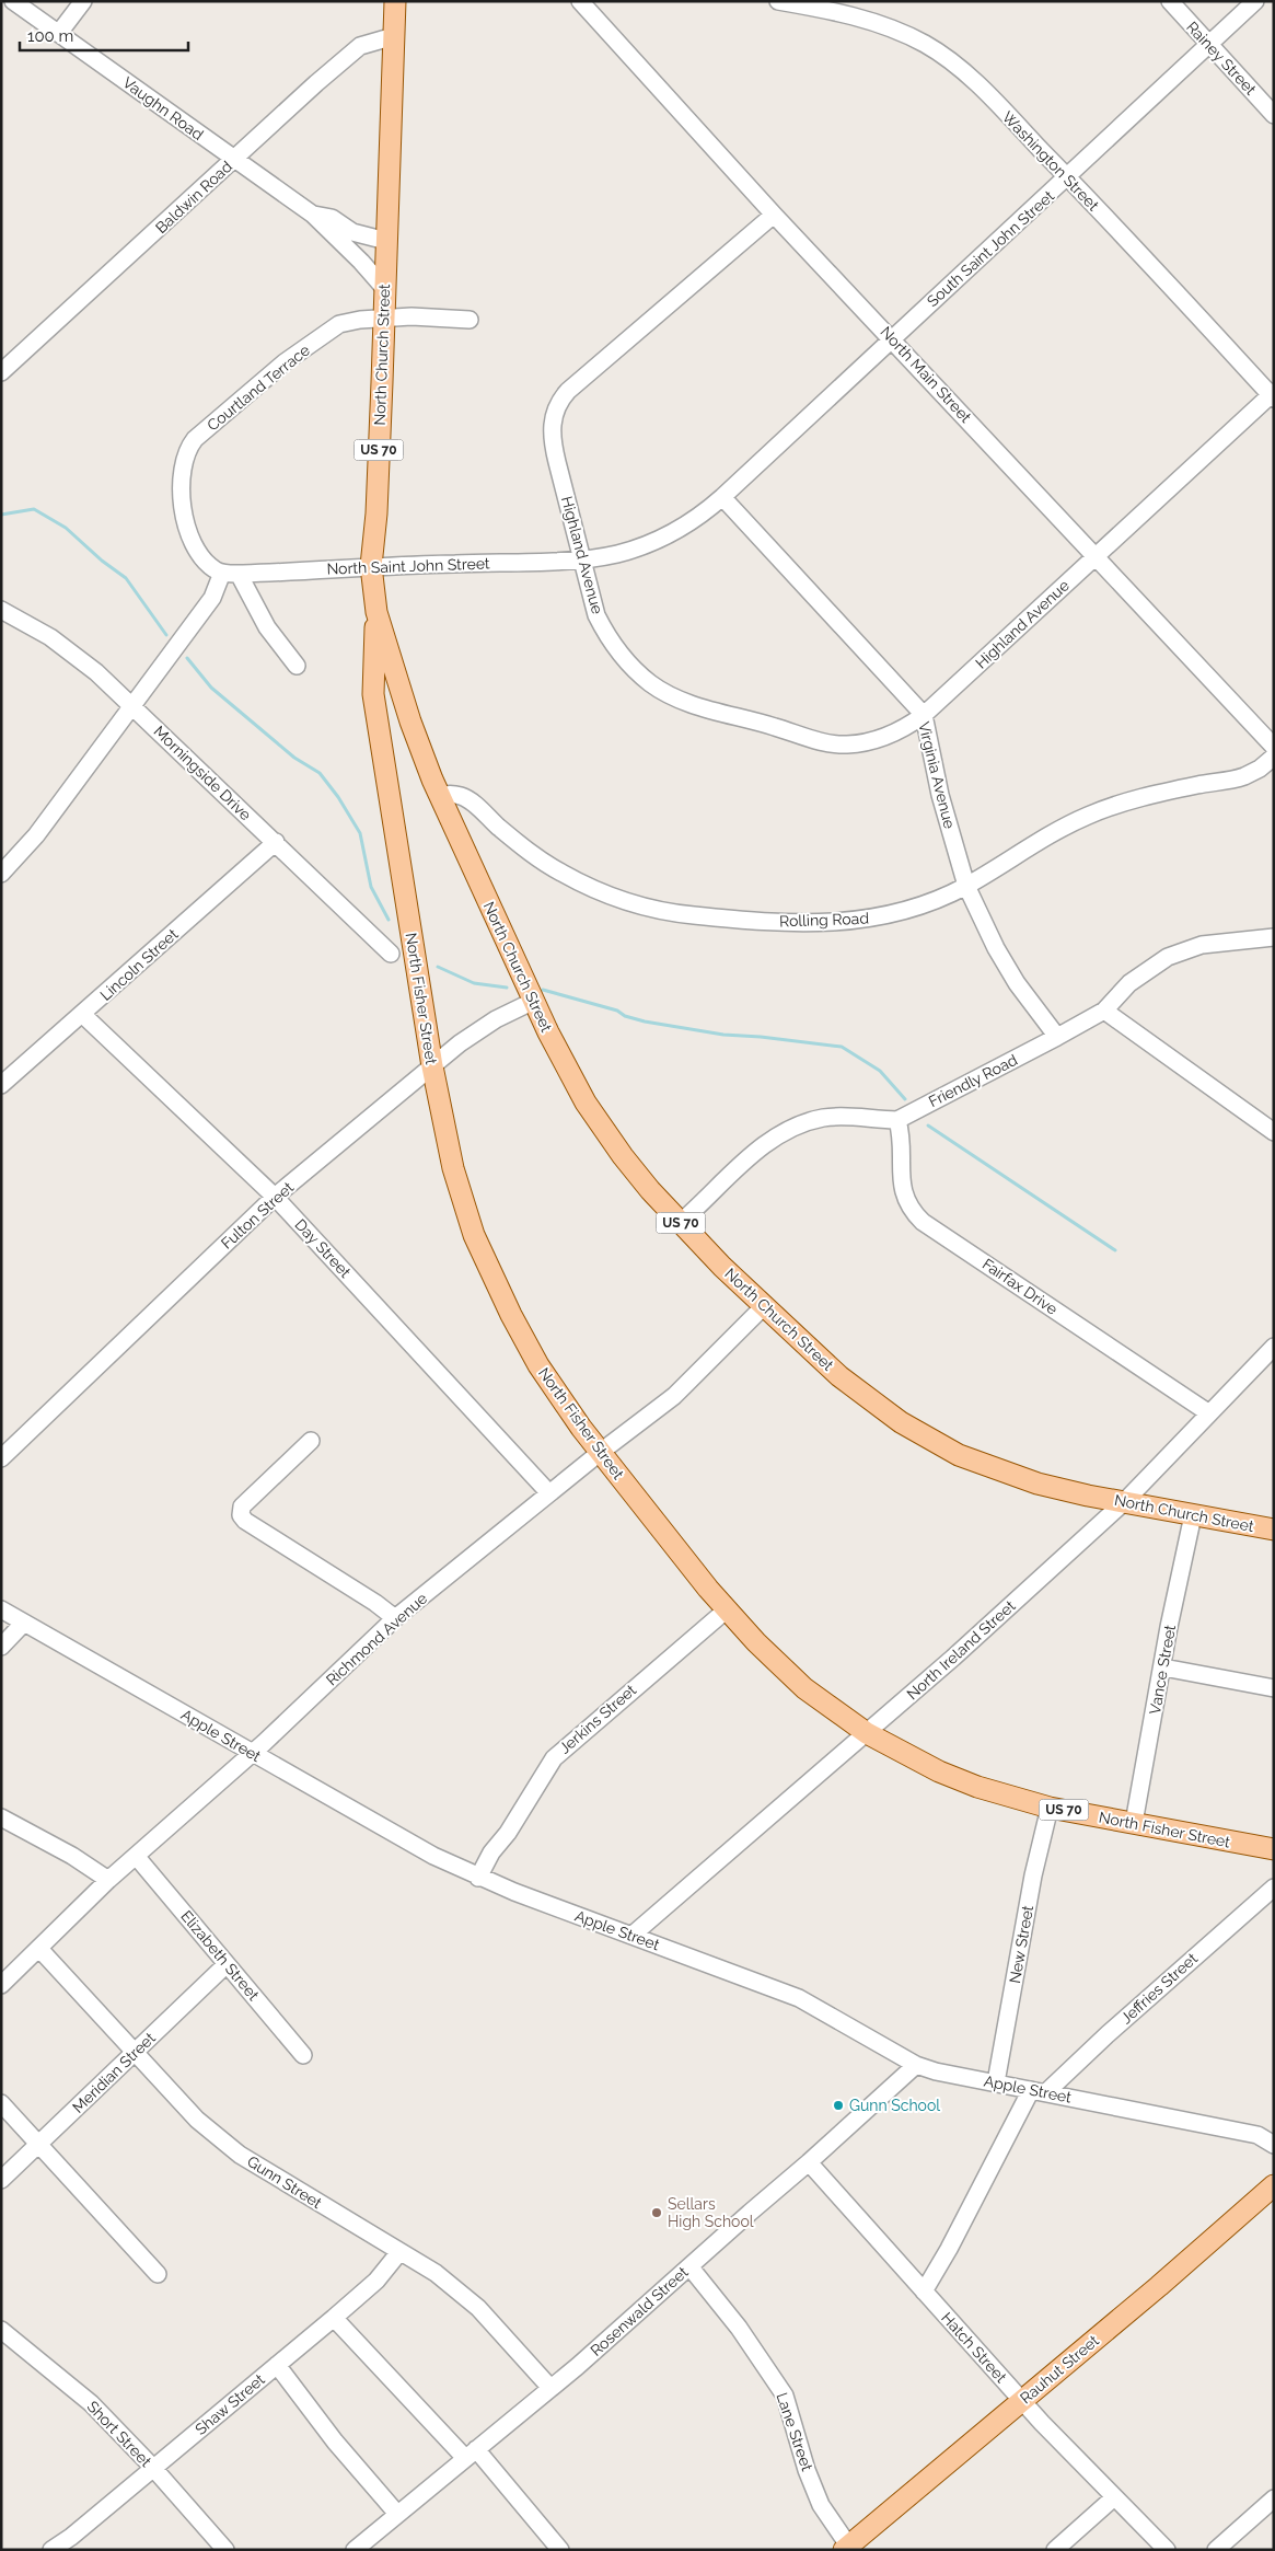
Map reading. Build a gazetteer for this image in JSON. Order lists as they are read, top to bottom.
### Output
{
  "streets": {
    "main road": [
      "North Church Street",
      "US 70",
      "North Fisher Street",
      "Rauhut Street"
    ],
    "street": [
      "Rainey Street",
      "Vaughn Road",
      "Washington Street",
      "Baldwin Road",
      "South Saint John Street",
      "North Main Street",
      "Courtland Terrace",
      "Highland Avenue",
      "North Saint John Street",
      "Morningside Drive",
      "Virginia Avenue",
      "Rolling Road",
      "Lincoln Street",
      "Friendly Road",
      "Fulton Street",
      "Day Street",
      "Fairfax Drive",
      "Richmond Avenue",
      "North Ireland Street",
      "Vance Street",
      "Jerkins Street",
      "Apple Street",
      "New Street",
      "Elizabeth Street",
      "Jeffries Street",
      "Meridian Street",
      "Gunn Street",
      "Rosenwald Street",
      "Hatch Street",
      "Shaw Street",
      "Lane Street",
      "Short Street"
    ]
  },
  "crossings": [
    ["Rainey Street", "South Saint John Street"],
    ["Vaughn Road", "Baldwin Road"],
    ["Vaughn Road", "North Church Street"],
    ["Washington Street", "South Saint John Street"],
    ["Washington Street", "Highland Avenue"],
    ["Baldwin Road", "North Church Street"],
    ["South Saint John Street", "North Main Street"],
    ["South Saint John Street", "North Saint John Street"],
    ["North Church Street", "Courtland Terrace"],
    ["North Church Street", "North Saint John Street"],
    ["North Church Street", "Rolling Road"],
    ["North Church Street", "North Fisher Street"],
    ["North Church Street", "Friendly Road"],
    ["North Church Street", "Fulton Street"],
    ["North Church Street", "Richmond Avenue"],
    ["North Church Street", "North Ireland Street"],
    ["North Church Street", "Vance Street"],
    ["North Main Street", "Highland Avenue"],
    ["North Main Street", "North Saint John Street"],
    ["Courtland Terrace", "North Saint John Street"],
    ["Highland Avenue", "North Saint John Street"],
    ["Highland Avenue", "Virginia Avenue"],
    ["North Saint John Street", "Virginia Avenue"],
    ["Morningside Drive", "Lincoln Street"],
    ["Virginia Avenue", "Rolling Road"],
    ["Virginia Avenue", "Friendly Road"],
    ["Lincoln Street", "Day Street"],
    ["North Fisher Street", "Fulton Street"],
    ["North Fisher Street", "Richmond Avenue"],
    ["North Fisher Street", "North Ireland Street"],
    ["North Fisher Street", "Vance Street"],
    ["North Fisher Street", "Jerkins Street"],
    ["North Fisher Street", "New Street"],
    ["Friendly Road", "Fairfax Drive"],
    ["Fulton Street", "Day Street"],
    ["Day Street", "Richmond Avenue"],
    ["Fairfax Drive", "North Ireland Street"],
    ["Richmond Avenue", "Apple Street"],
    ["Richmond Avenue", "Elizabeth Street"],
    ["Richmond Avenue", "Gunn Street"],
    ["North Ireland Street", "Apple Street"],
    ["Jerkins Street", "Apple Street"],
    ["Apple Street", "New Street"],
    ["Apple Street", "Jeffries Street"],
    ["Apple Street", "Rosenwald Street"],
    ["Elizabeth Street", "Meridian Street"],
    ["Jeffries Street", "Hatch Street"],
    ["Meridian Street", "Gunn Street"],
    ["Gunn Street", "Rosenwald Street"],
    ["Gunn Street", "Shaw Street"],
    ["Rosenwald Street", "Hatch Street"],
    ["Rosenwald Street", "Lane Street"],
    ["Hatch Street", "Rauhut Street"],
    ["Rauhut Street", "Lane Street"],
    ["Shaw Street", "Short Street"]
  ],
  "places": ["Gunn School", "Sellars High School"],
  "scale_bar": "100 m"
}
